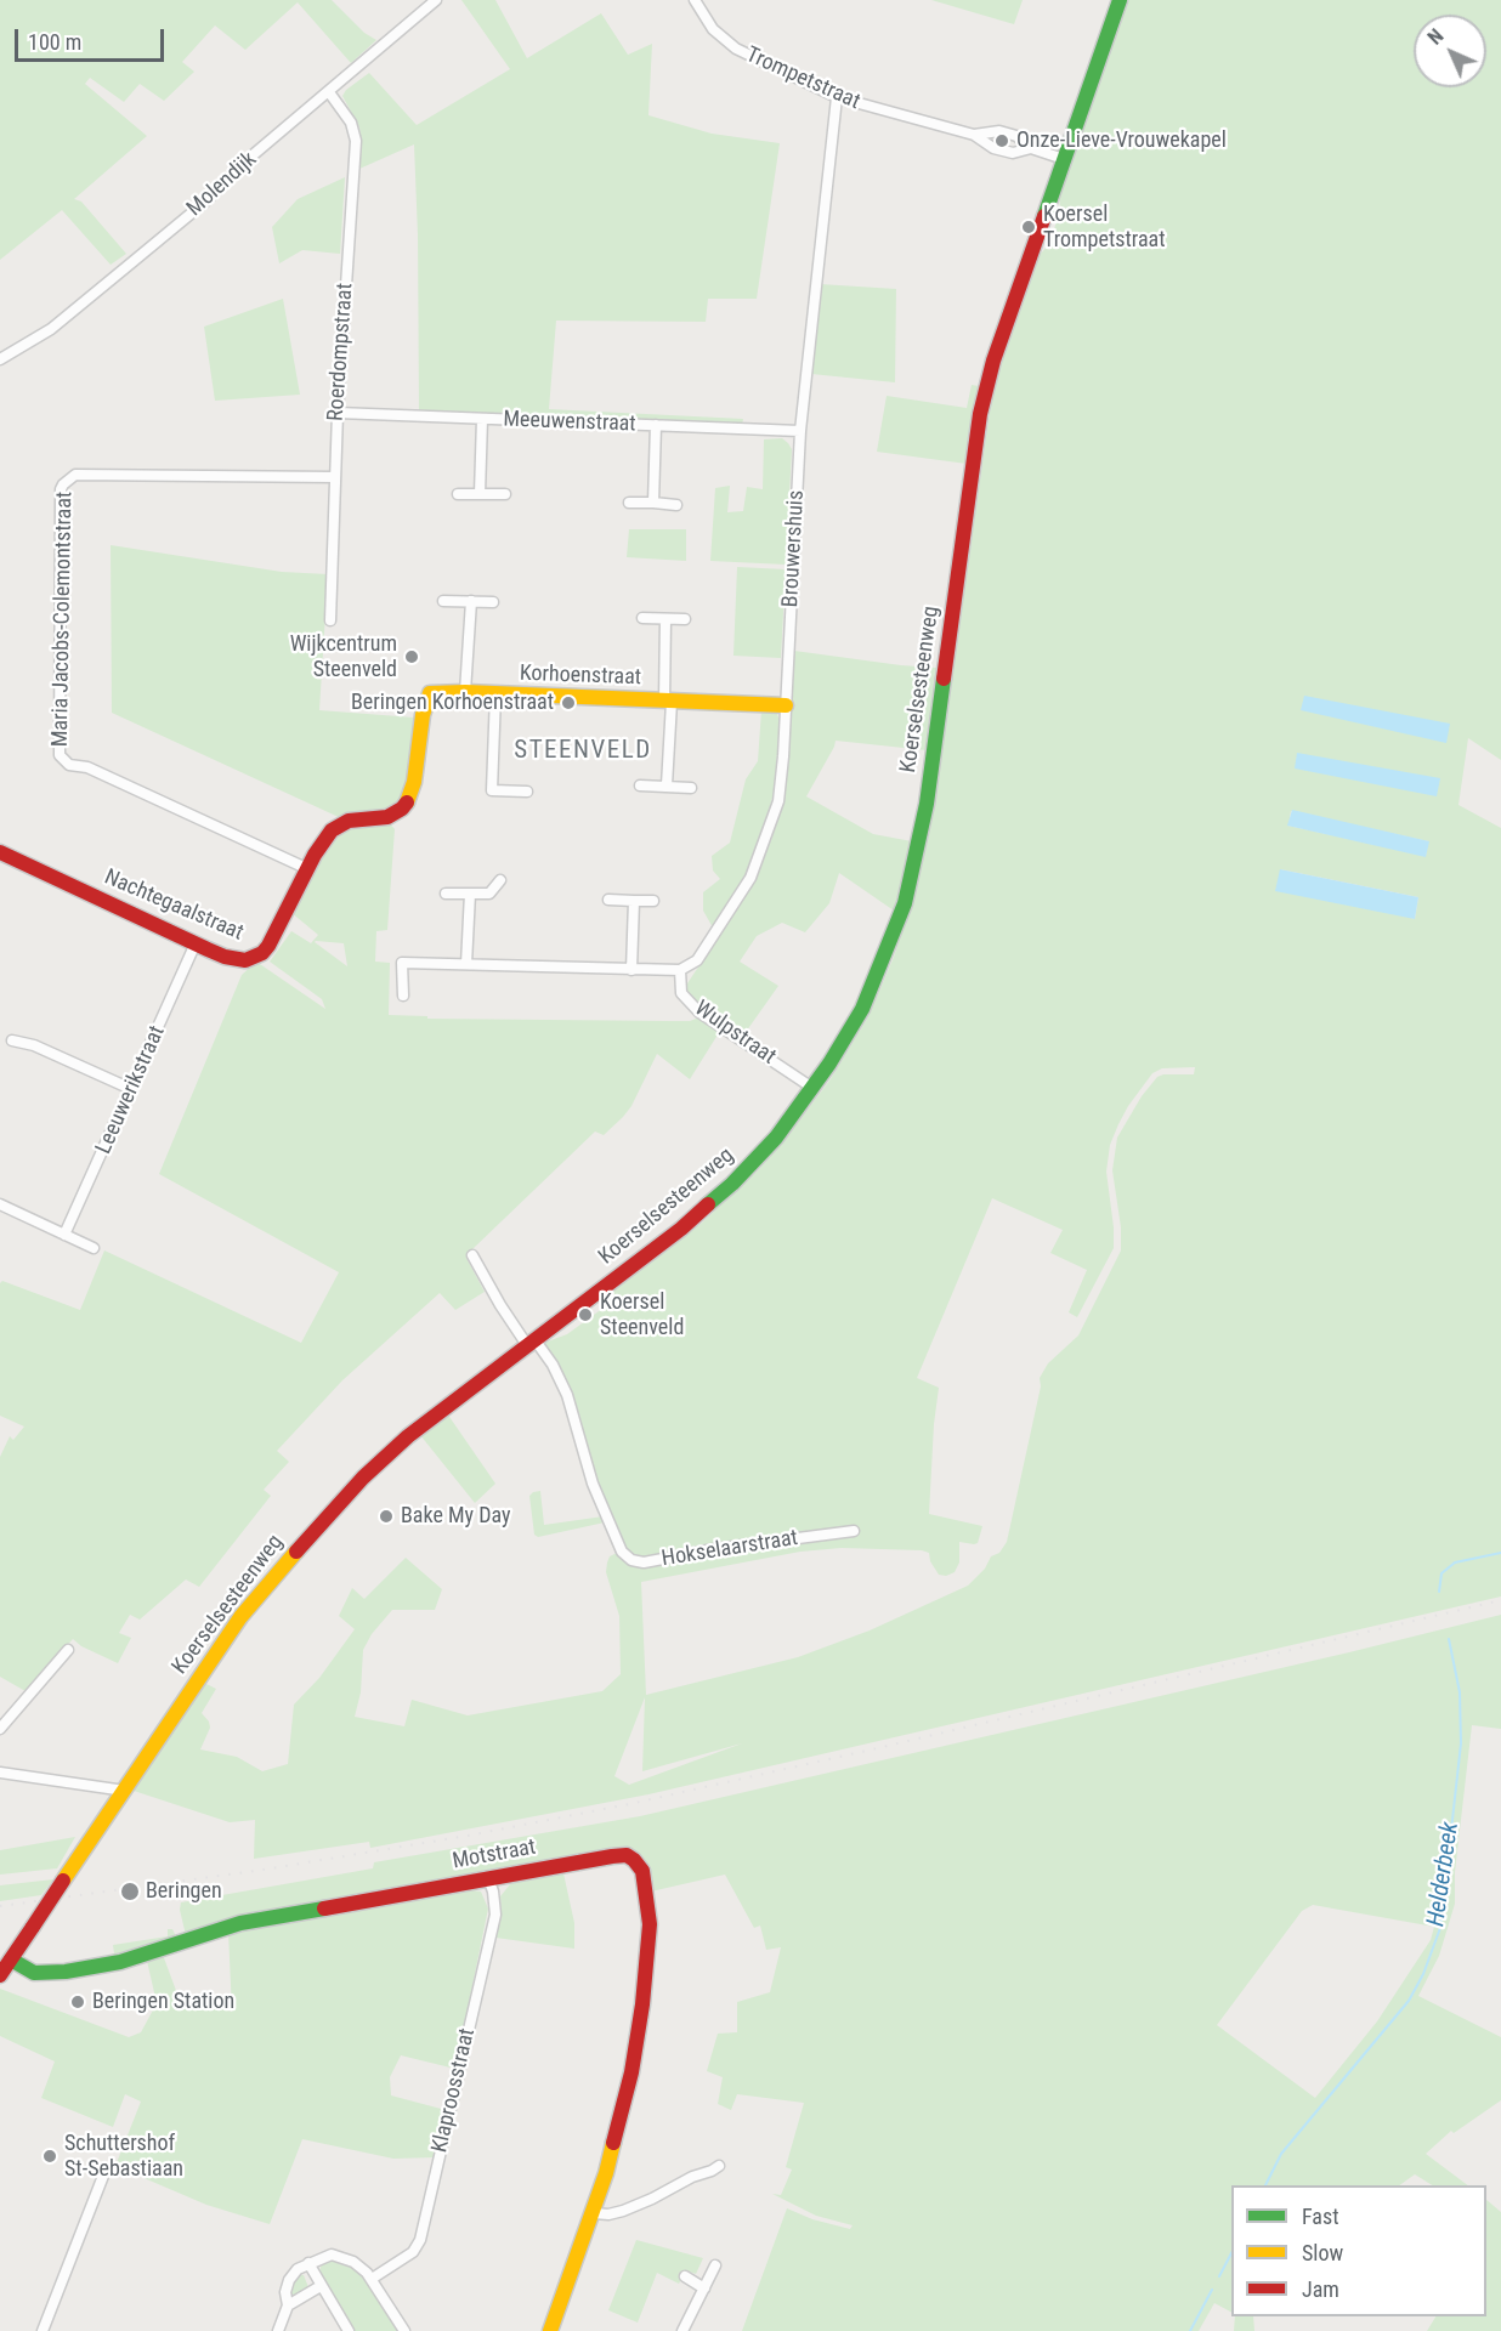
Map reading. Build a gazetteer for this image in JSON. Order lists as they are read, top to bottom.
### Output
{
  "streets": {
    "street": [
      "Trompetstraat",
      "Molendijk",
      "Roerdompstraat",
      "Meeuwenstraat",
      "Brouwershuis",
      "Maria Jacobs-Colemontstraat",
      "Korhoenstraat",
      "Koerselsesteenweg",
      "Nachtegaalstraat",
      "Wulpstraat",
      "Leeuwerikstraat",
      "Hokselaarstraat",
      "Motstraat",
      "Klaproosstraat"
    ]
  },
  "crossings": [
    ["Trompetstraat", "Brouwershuis"],
    ["Trompetstraat", "Koerselsesteenweg"],
    ["Molendijk", "Roerdompstraat"],
    ["Roerdompstraat", "Meeuwenstraat"],
    ["Roerdompstraat", "Maria Jacobs-Colemontstraat"],
    ["Meeuwenstraat", "Brouwershuis"],
    ["Brouwershuis", "Korhoenstraat"],
    ["Brouwershuis", "Wulpstraat"],
    ["Maria Jacobs-Colemontstraat", "Nachtegaalstraat"],
    ["Korhoenstraat", "Nachtegaalstraat"],
    ["Koerselsesteenweg", "Wulpstraat"],
    ["Koerselsesteenweg", "Hokselaarstraat"],
    ["Koerselsesteenweg", "Motstraat"],
    ["Nachtegaalstraat", "Leeuwerikstraat"],
    ["Motstraat", "Klaproosstraat"]
  ],
  "districts": ["STEENVELD"],
  "water": ["Helderbeek"],
  "places": [
    "Onze-Lieve-Vrouwekapel",
    "Koersel Trompetstraat",
    "Wijkcentrum Steenveld",
    "Beringen Korhoenstraat",
    "Koersel Steenveld",
    "Bake My Day",
    "Beringen",
    "Beringen Station",
    "Schuttershof St-Sebastiaan"
  ],
  "legend": ["Fast", "Slow", "Jam"],
  "scale_bar": "100 m",
  "north": "top left"
}
